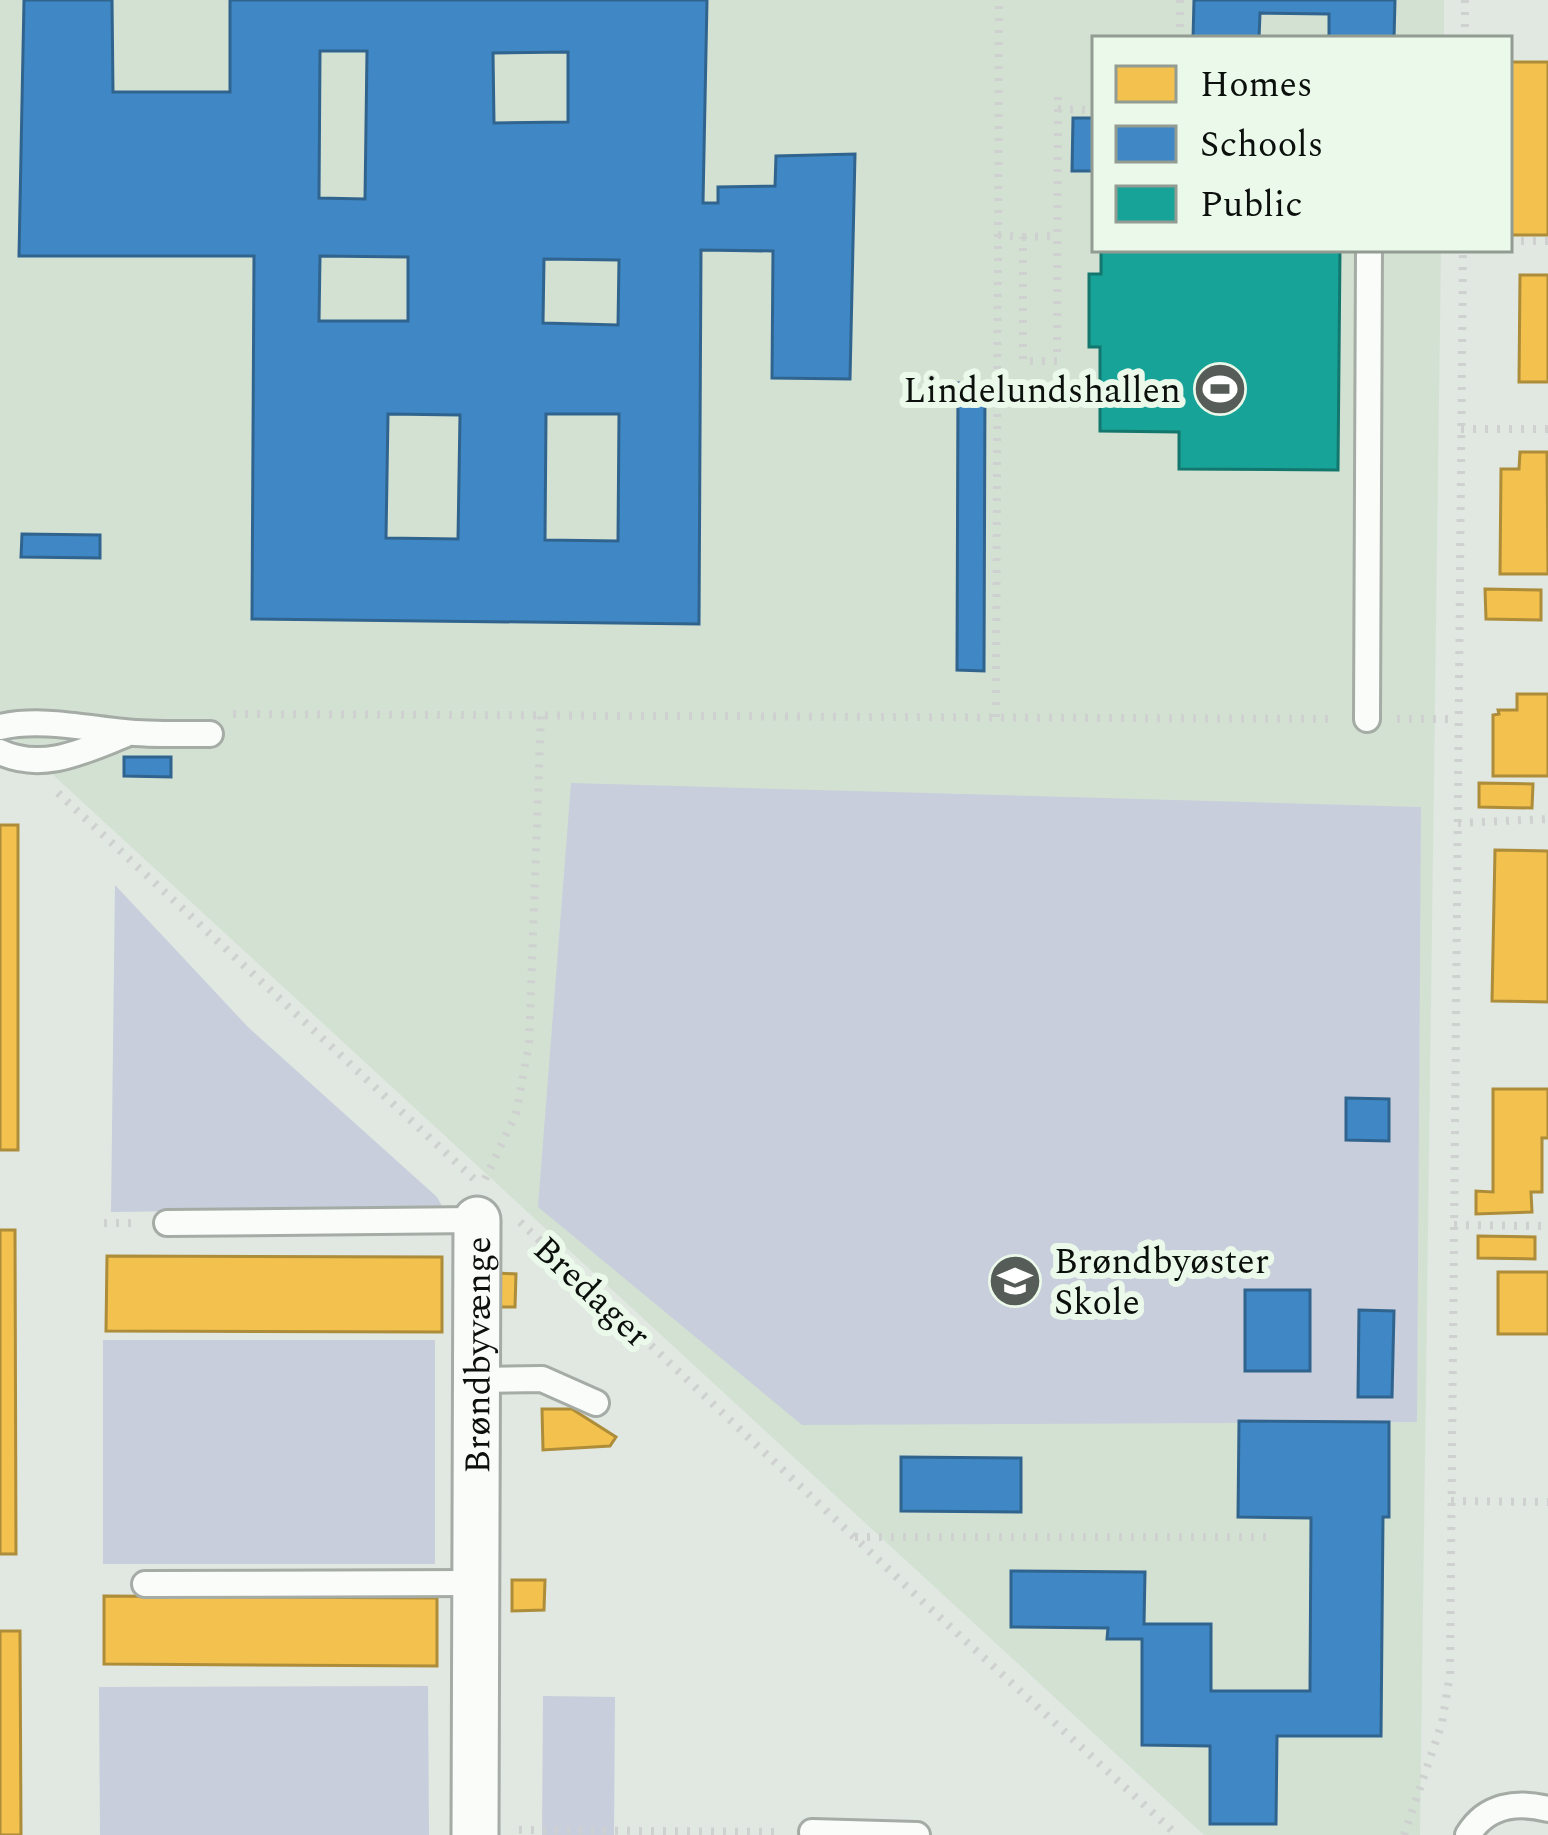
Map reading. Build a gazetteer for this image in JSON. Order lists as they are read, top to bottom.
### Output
{
  "streets": {
    "street": ["Brøndbyvænge"],
    "path": ["Bredager"]
  },
  "crossings": [
    ["Bredager", "Brøndbyvænge"]
  ],
  "places": {
    "sports": ["Lindelundshallen"],
    "school or university": ["Brøndbyøster Skole"]
  },
  "legend": ["Homes", "Schools", "Public"]
}
